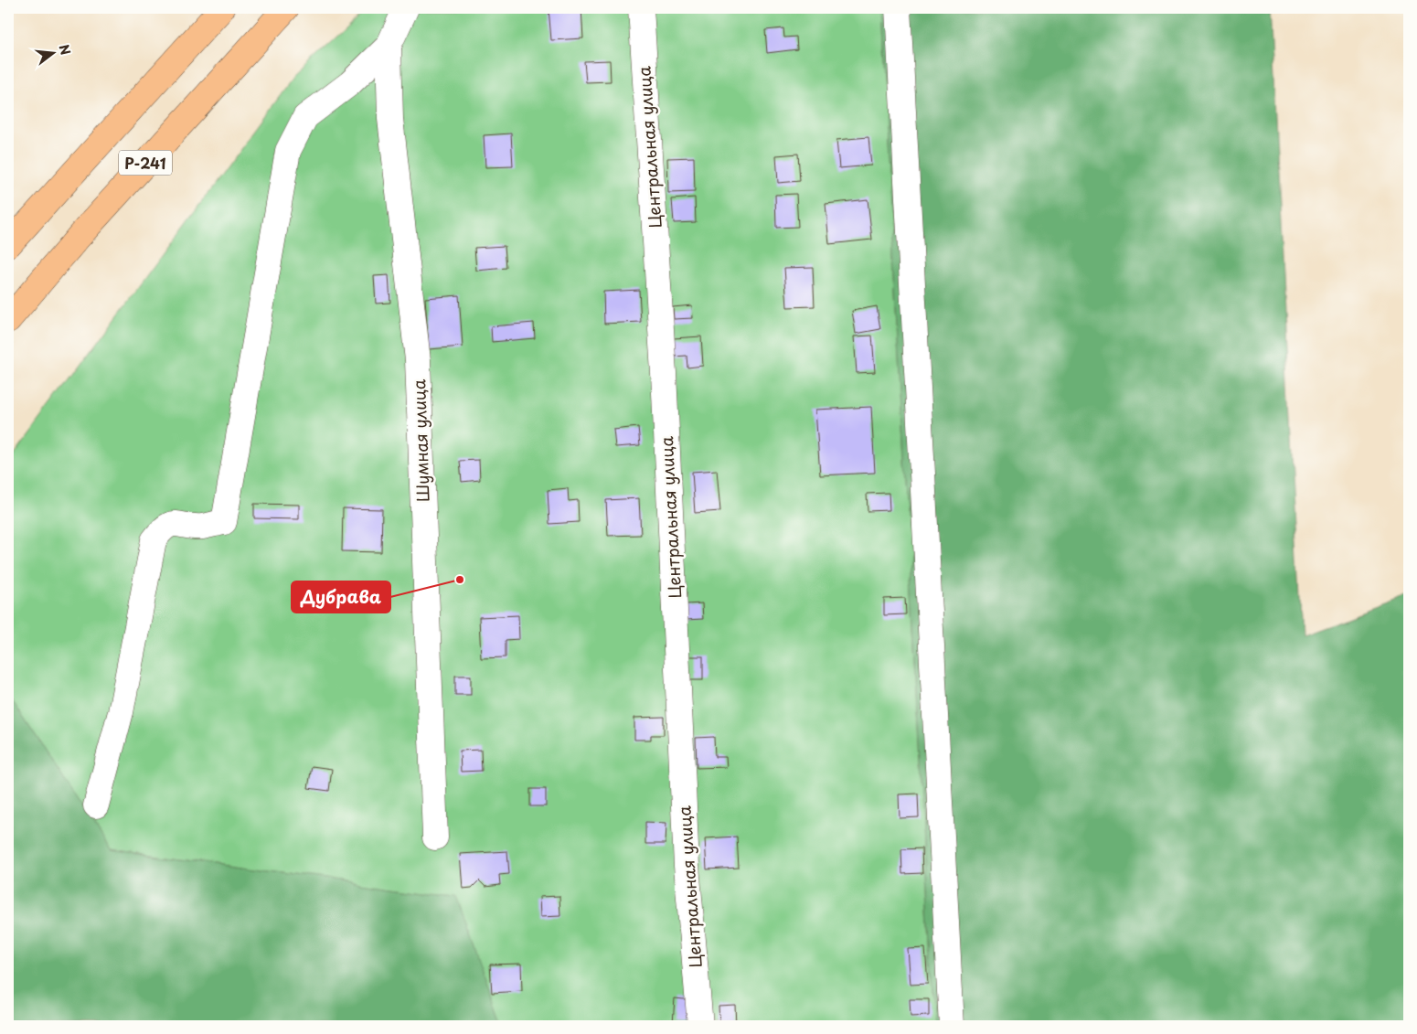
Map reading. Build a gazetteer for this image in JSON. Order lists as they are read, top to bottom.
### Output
{
  "streets": {
    "highway": ["Р-241"],
    "street": ["Центральная улица", "Шумная улица"]
  },
  "places": ["Дубрава"],
  "north": "right"
}
